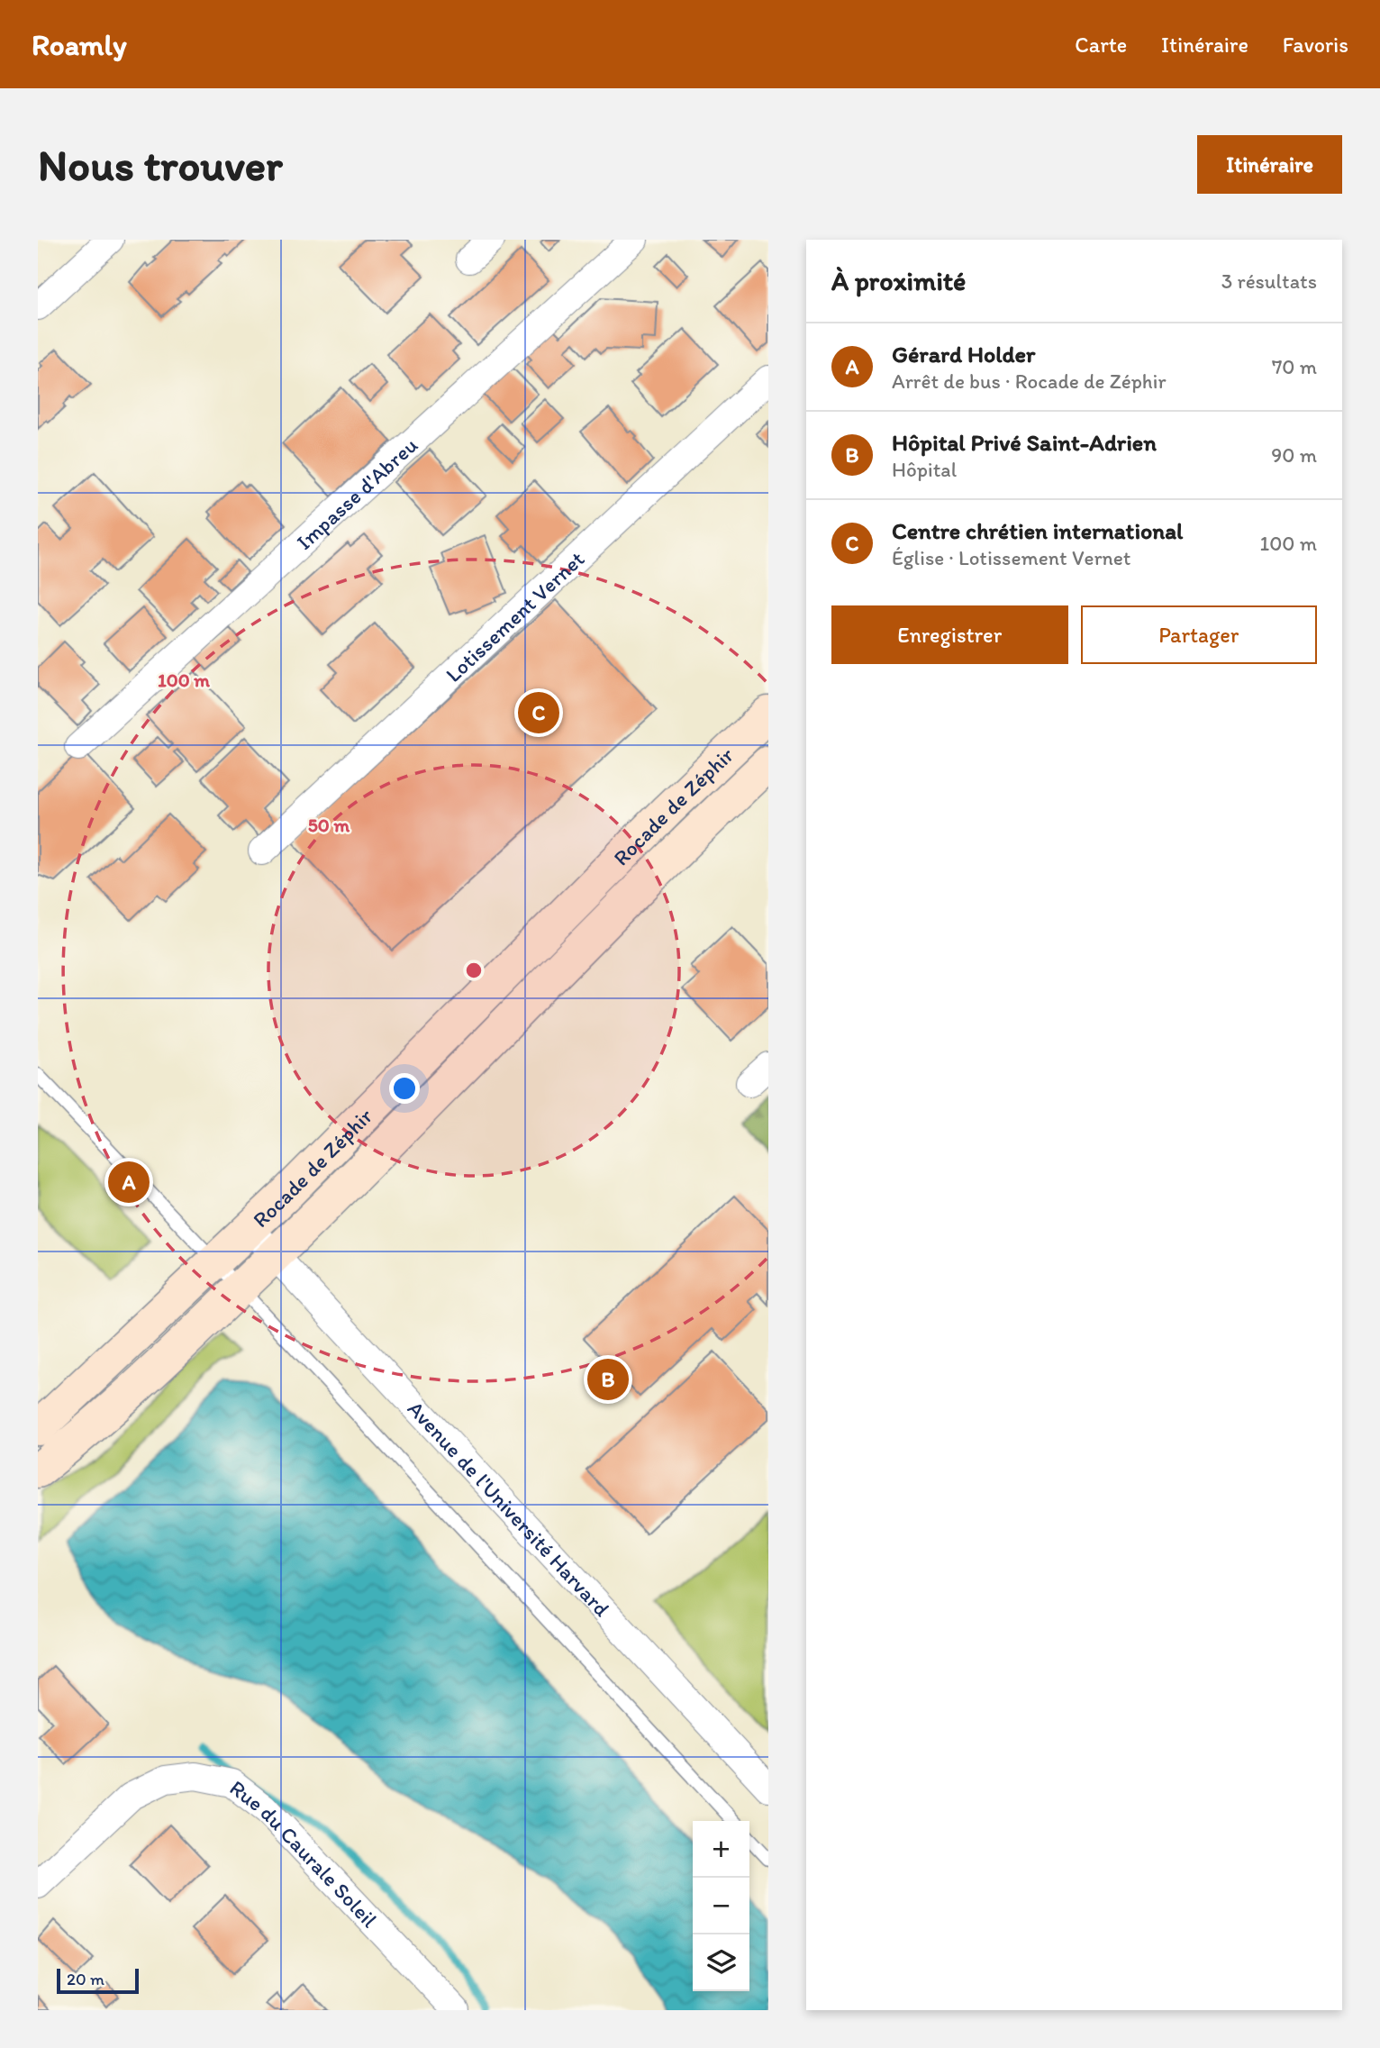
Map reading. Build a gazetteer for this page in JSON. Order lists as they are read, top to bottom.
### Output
{
  "streets": {
    "main road": ["Rocade de Zéphir"],
    "street": [
      "Impasse d'Abreu",
      "Lotissement Vernet",
      "Avenue de l'Université Harvard",
      "Rue du Caurale Soleil"
    ]
  },
  "crossings": [
    ["Rocade de Zéphir", "Avenue de l'Université Harvard"]
  ],
  "scale_bar": "20 m",
  "page": {
    "header": "Roamly",
    "nav": ["Carte", "Itinéraire", "Favoris"],
    "buttons": [
      "Itinéraire",
      ["Enregistrer", "Partager"]
    ],
    "title": "Nous trouver",
    "heading": ["À proximité", "3 résultats"],
    "list": [
      {
        "mark": "A",
        "name": "Gérard Holder",
        "note": "Arrêt de bus · Rocade de Zéphir",
        "value": "70 m"
      },
      {
        "mark": "B",
        "name": "Hôpital Privé Saint-Adrien",
        "note": "Hôpital",
        "value": "90 m"
      },
      {
        "mark": "C",
        "name": "Centre chrétien international",
        "note": "Église · Lotissement Vernet",
        "value": "100 m"
      }
    ],
    "pins": ["C", "A", "B"],
    "map_buttons": ["+", "−"],
    "scale": "20 m"
  },
  "rings": ["100 m", "50 m"]
}
